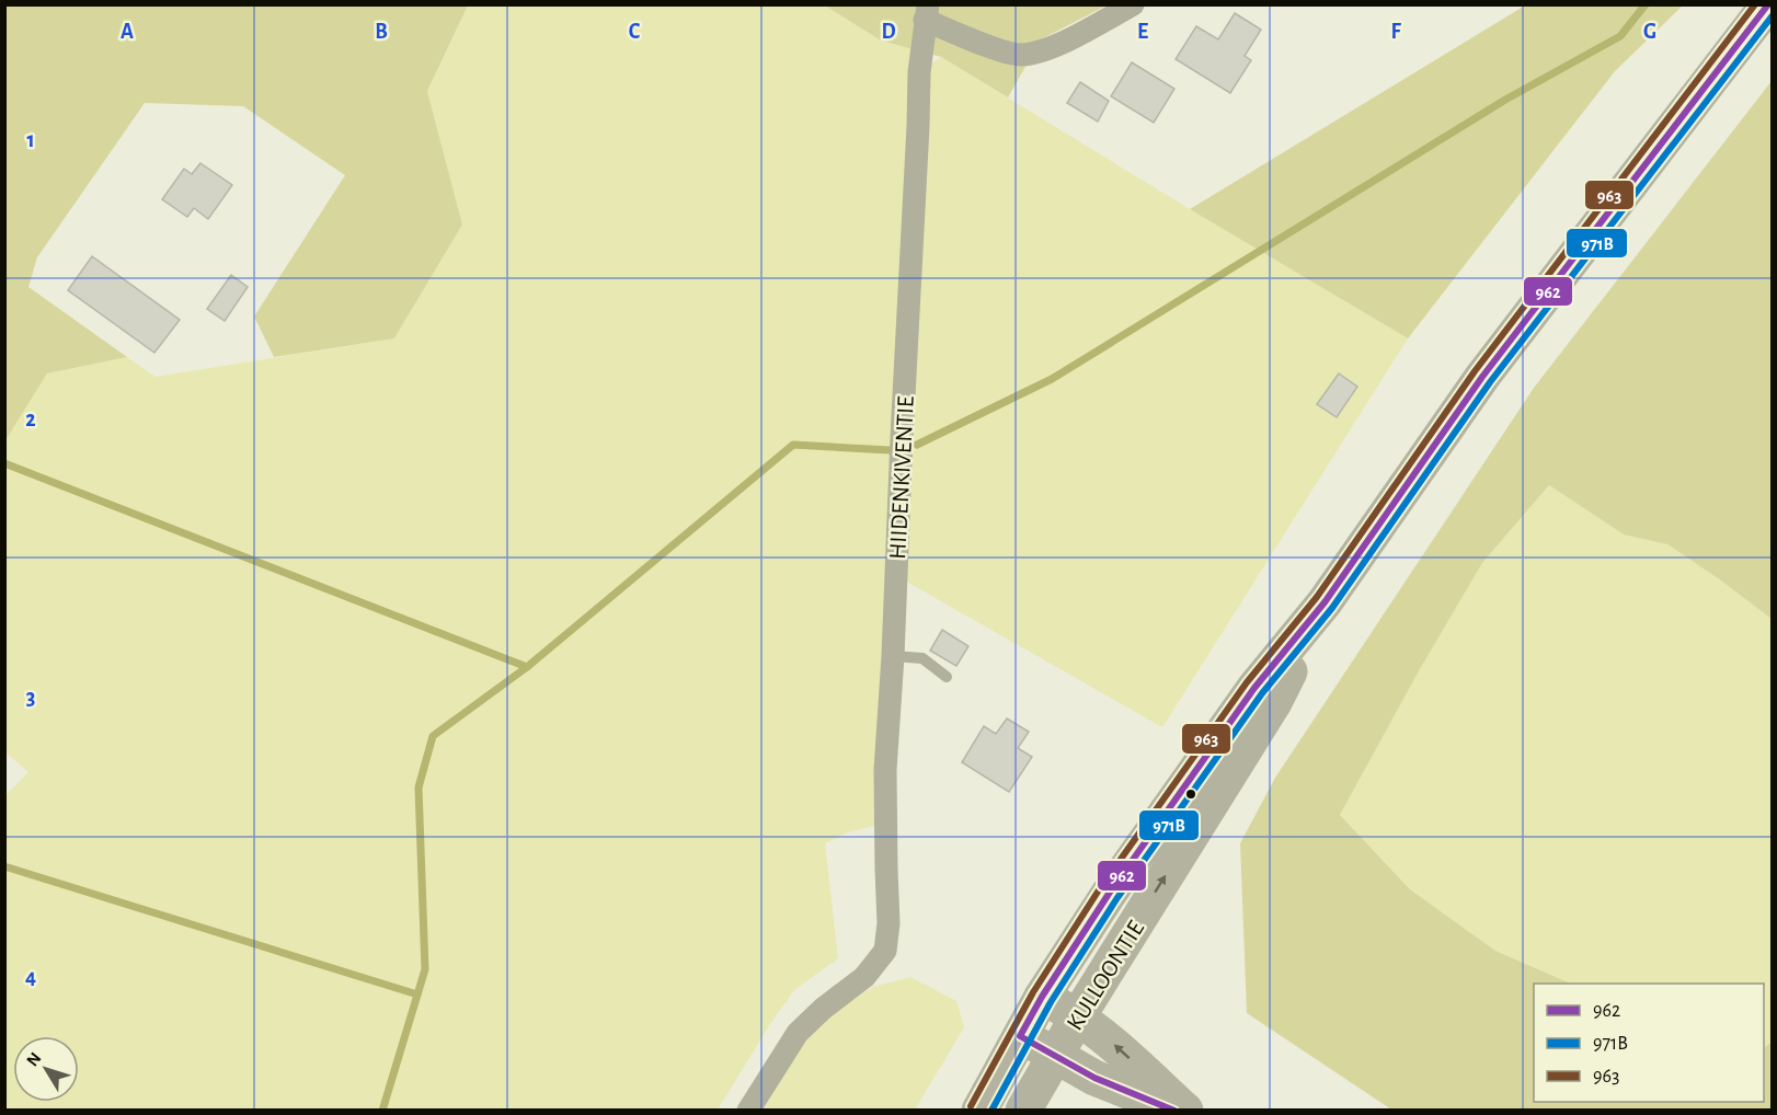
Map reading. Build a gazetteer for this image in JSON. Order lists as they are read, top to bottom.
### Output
{
  "streets": {
    "main road": ["KULLOONTIE"],
    "street": ["HIIDENKIVENTIE"]
  },
  "lines": ["transit line 962", "transit line 963", "transit line 971B"],
  "legend": ["962", "971B", "963"],
  "north": "top left",
  "grid": {
    "columns": [
      "A",
      "B",
      "C",
      "D",
      "E",
      "F",
      "G"
    ],
    "rows": [
      "1",
      "2",
      "3",
      "4"
    ]
  }
}
